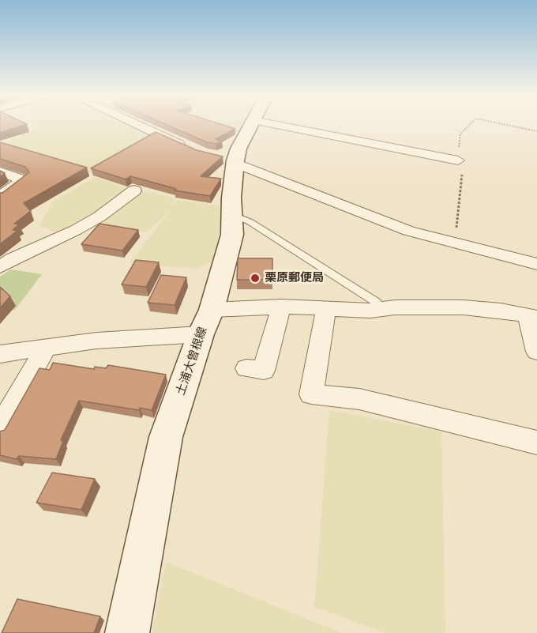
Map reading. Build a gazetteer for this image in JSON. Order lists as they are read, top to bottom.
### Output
{
  "streets": {
    "main road": ["土浦大曽根線"]
  },
  "places": ["栗原郵便局"]
}
